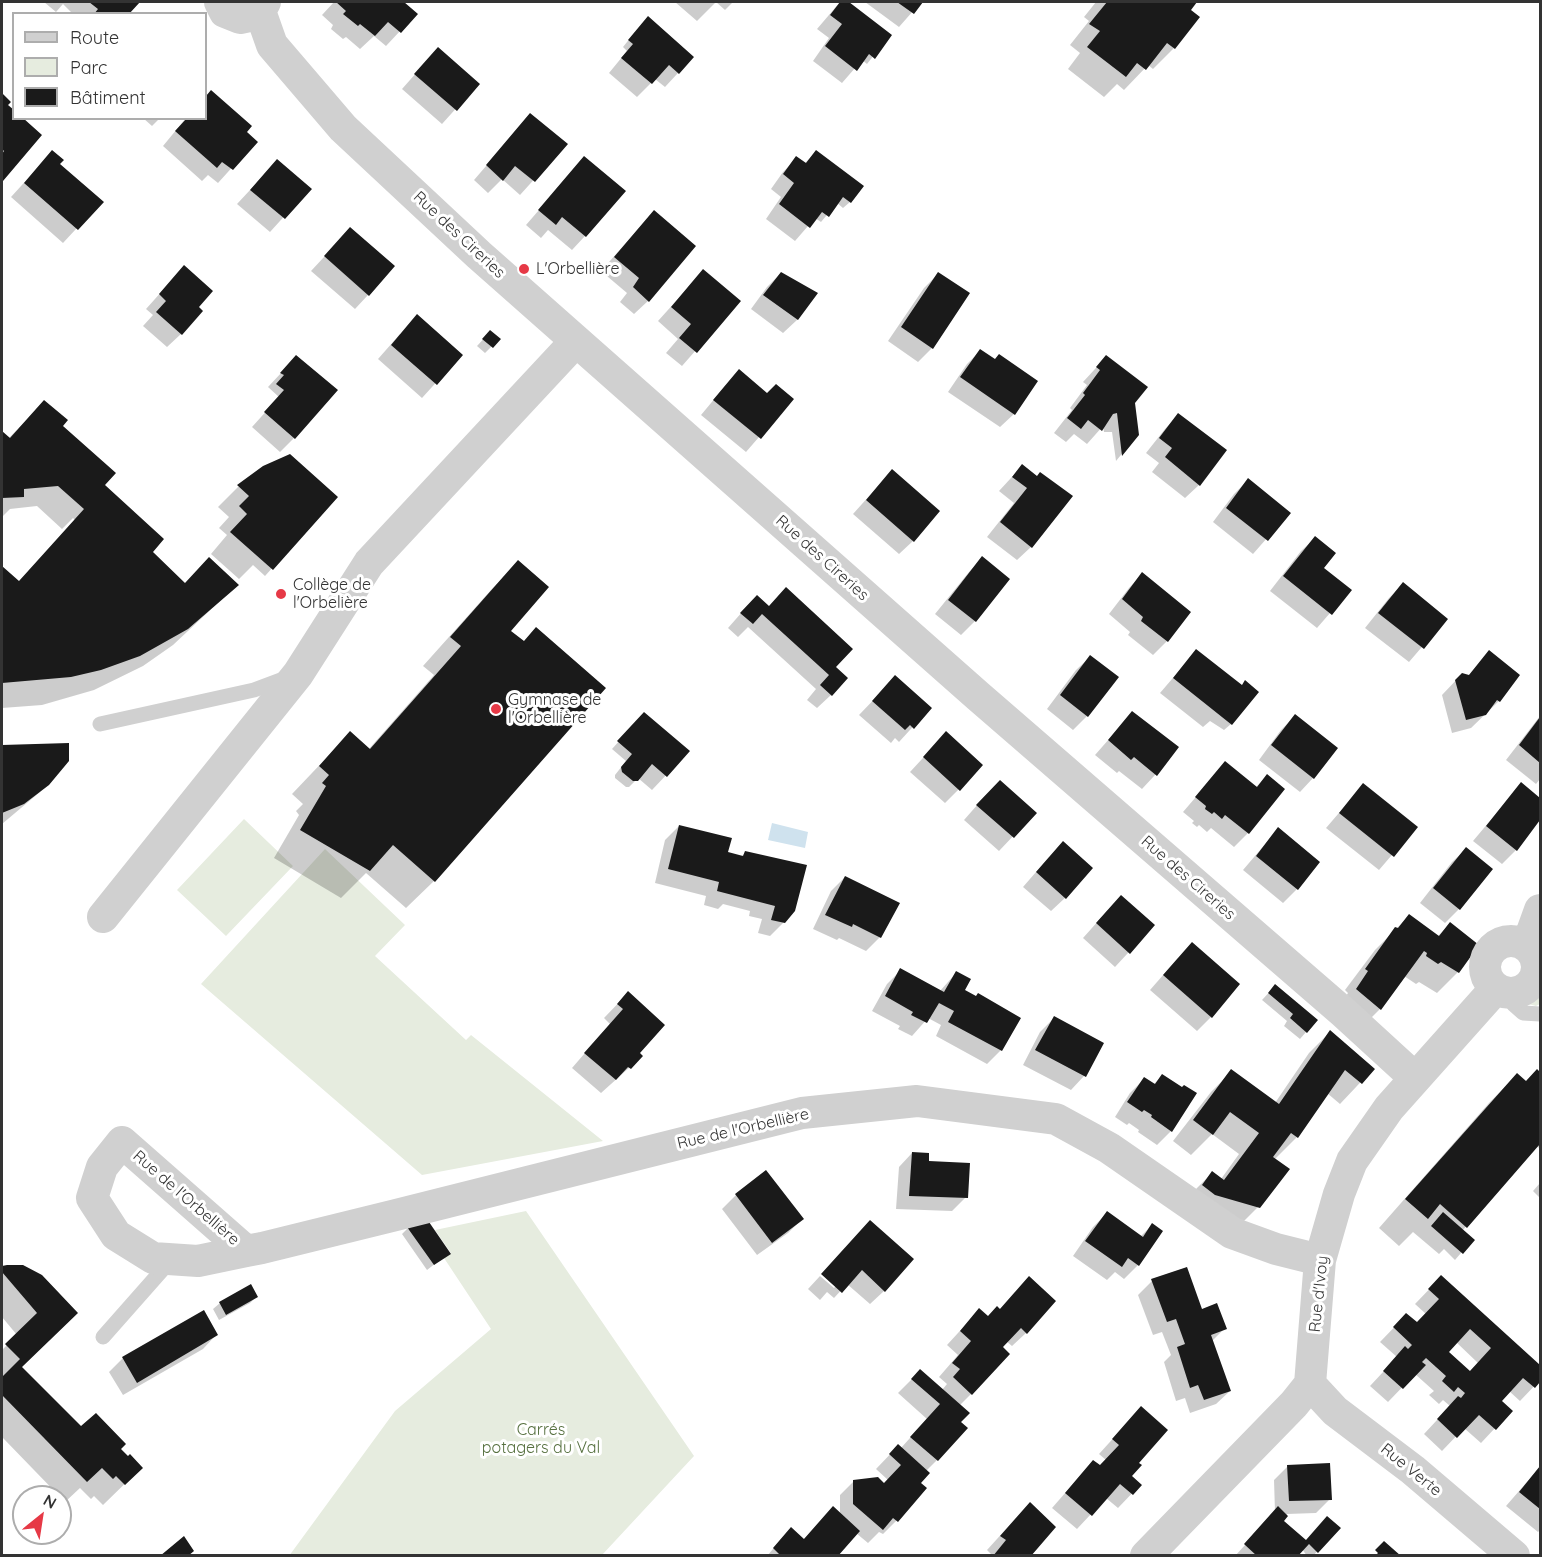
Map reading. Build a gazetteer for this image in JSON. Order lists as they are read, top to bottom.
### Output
{
  "streets": {
    "street": [
      "Rue des Cireries",
      "Rue de l'Orbellière",
      "Rue d'Ivoy",
      "Rue Verte"
    ]
  },
  "crossings": [
    ["Rue des Cireries", "Rue d'Ivoy"],
    ["Rue de l'Orbellière", "Rue d'Ivoy"],
    ["Rue d'Ivoy", "Rue Verte"]
  ],
  "parks": ["Carrés potagers du Val"],
  "places": ["L'Orbellière", "Collège de l'Orbelière", "Gymnase de l'Orbellière"],
  "legend": ["Route", "Parc", "Bâtiment"],
  "north": "top right"
}
